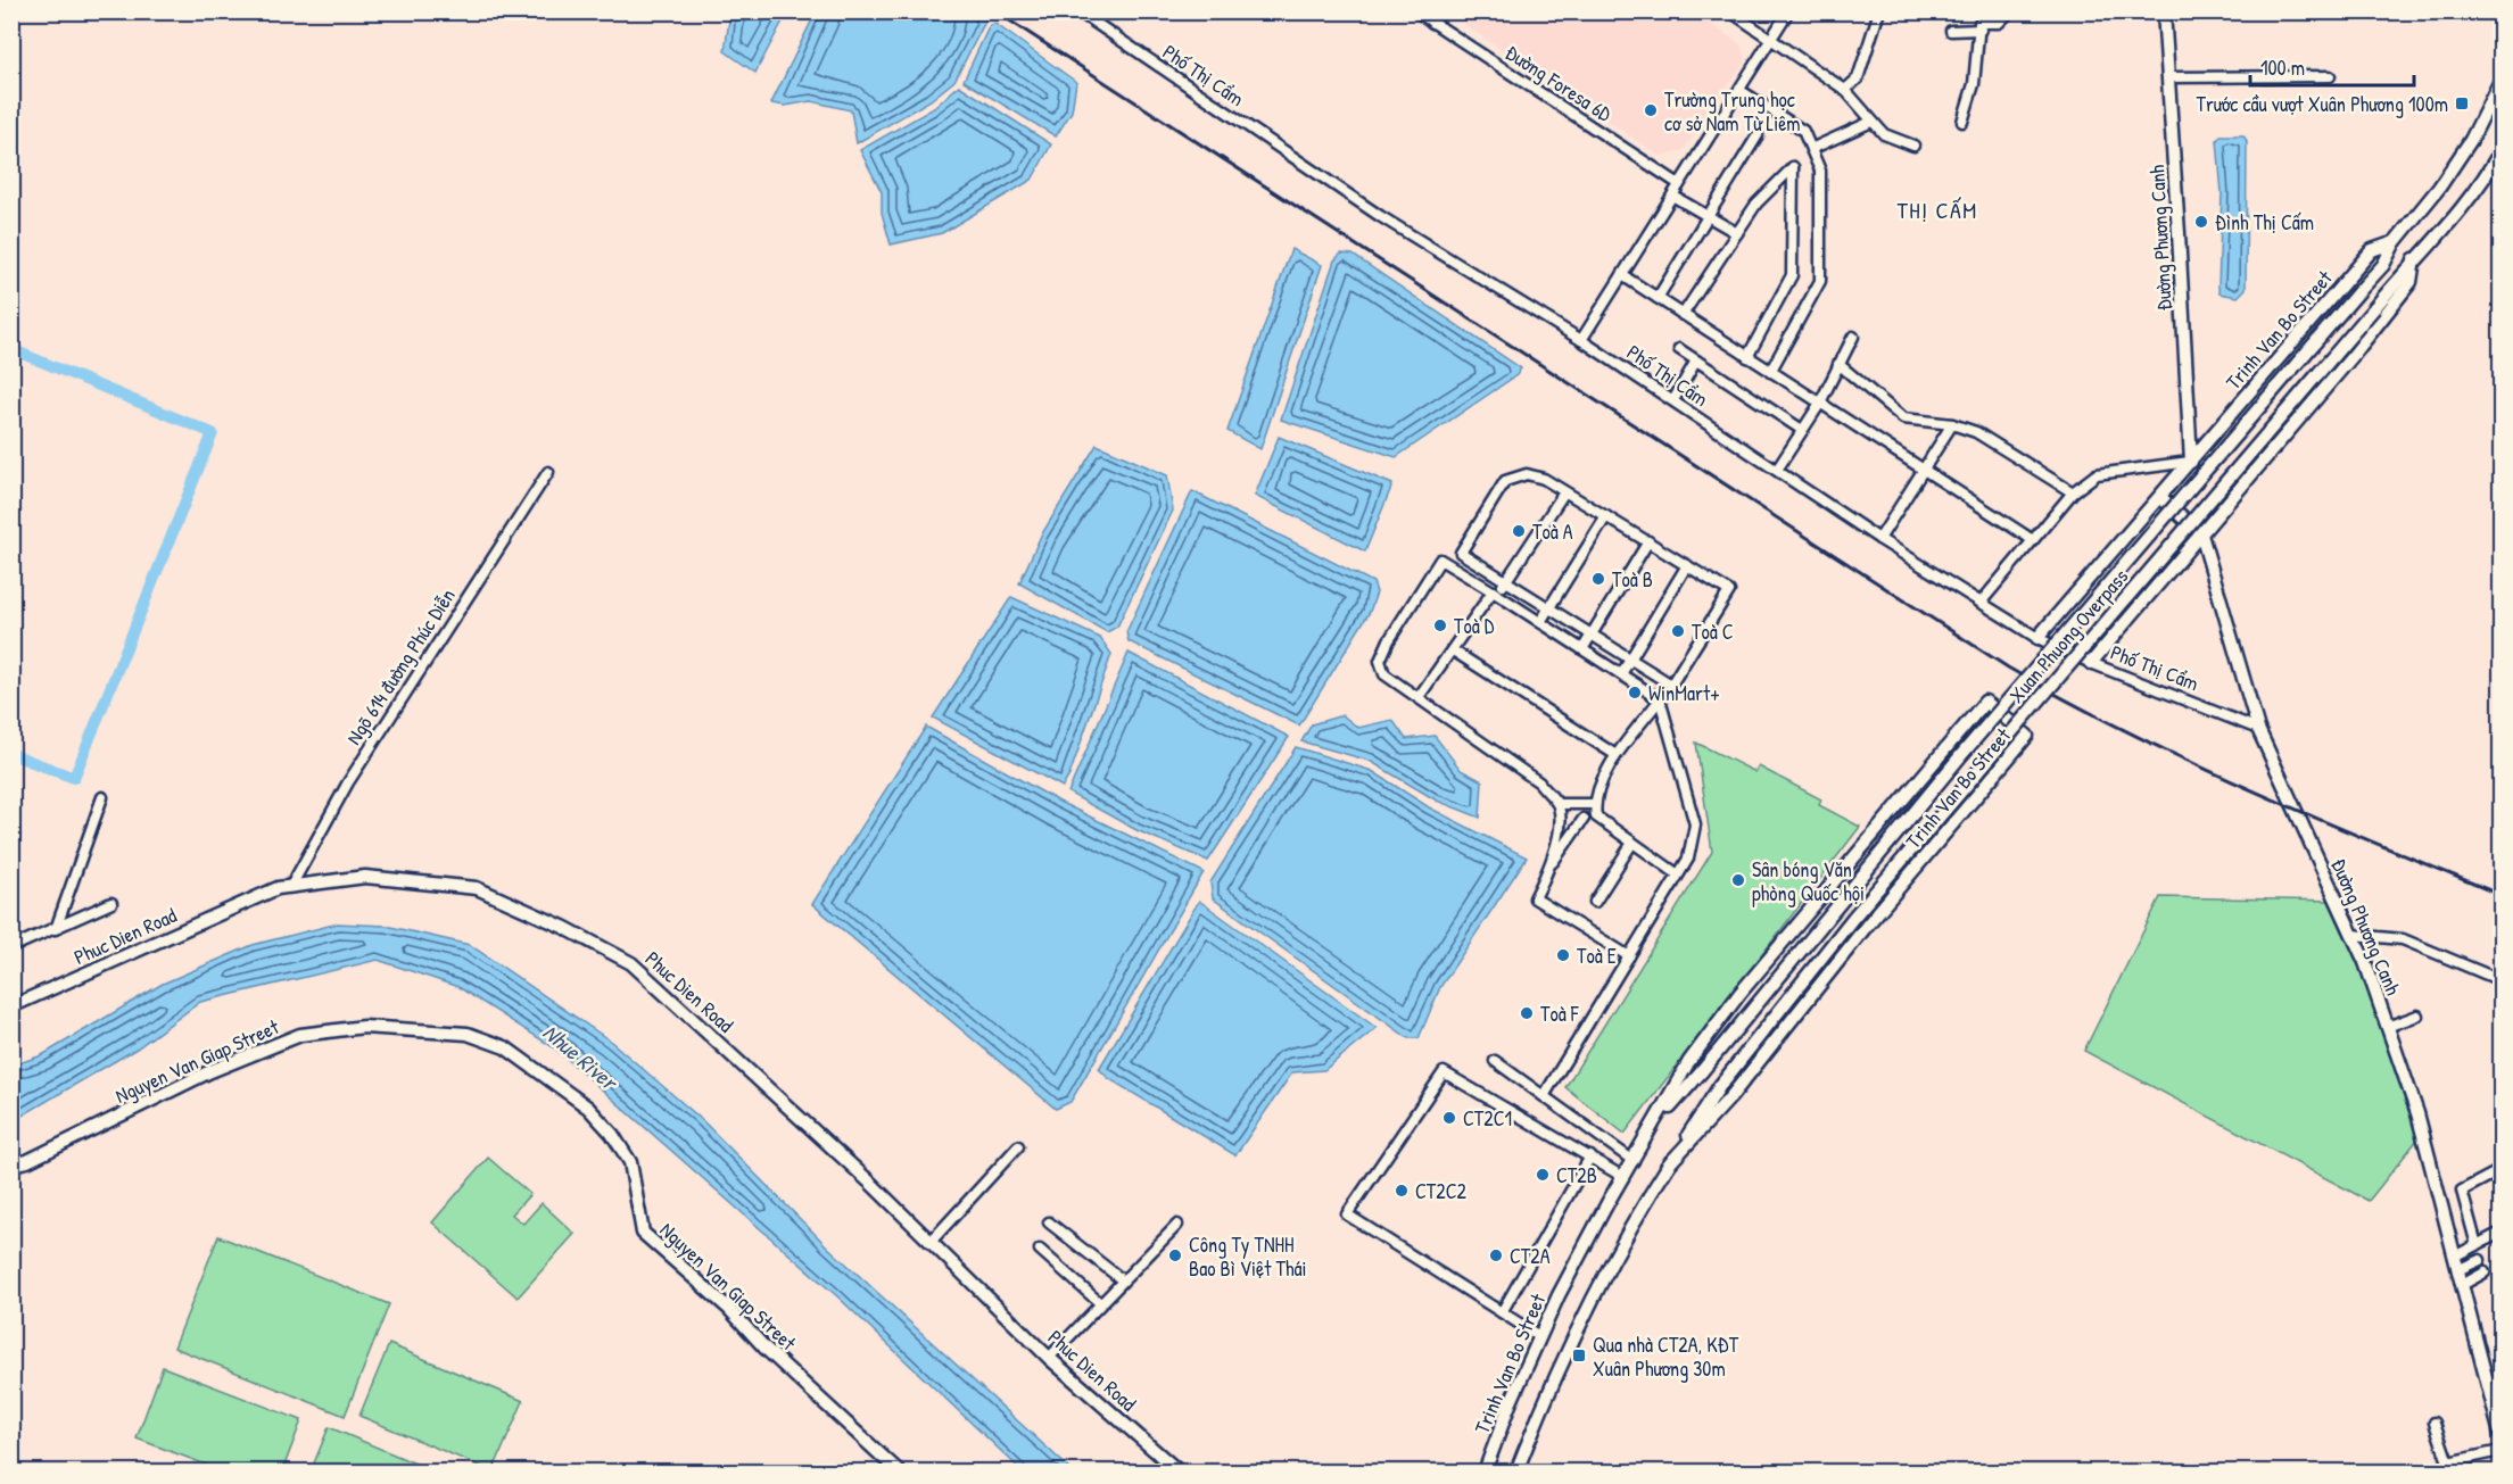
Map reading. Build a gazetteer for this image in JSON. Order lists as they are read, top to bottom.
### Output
{
  "streets": {
    "main road": [
      "Đường Phương Canh",
      "Trinh Van Bo Street",
      "Xuan Phuong Overpass",
      "Phuc Dien Road",
      "Nguyen Van Giap Street"
    ],
    "street": ["Phố Thị Cẩm", "Đường Foresa 6D", "Ngõ 614 đường Phúc Diễn"]
  },
  "crossings": [
    ["Phố Thị Cẩm", "Đường Phương Canh"],
    ["Phố Thị Cẩm", "Trinh Van Bo Street"],
    ["Đường Phương Canh", "Trinh Van Bo Street"],
    ["Trinh Van Bo Street", "Xuan Phuong Overpass"],
    ["Ngõ 614 đường Phúc Diễn", "Phuc Dien Road"]
  ],
  "districts": ["THỊ CẤM"],
  "water": ["Nhue River"],
  "places": {
    "transit": ["Trước cầu vượt Xuân Phương 100m", "Qua nhà CT2A, KĐT Xuân Phương 30m"],
    "other": [
      "Trường Trung học cơ sở Nam Từ Liêm",
      "Đình Thị Cấm",
      "Toà A",
      "Toà B",
      "Toà D",
      "Toà C",
      "WinMart+",
      "Sân bóng Văn phòng Quốc hội",
      "Toà E",
      "Toà F",
      "CT2C1",
      "CT2B",
      "CT2C2",
      "Công Ty TNHH Bao Bì Việt Thái",
      "CT2A"
    ]
  },
  "scale_bar": "100 m"
}
